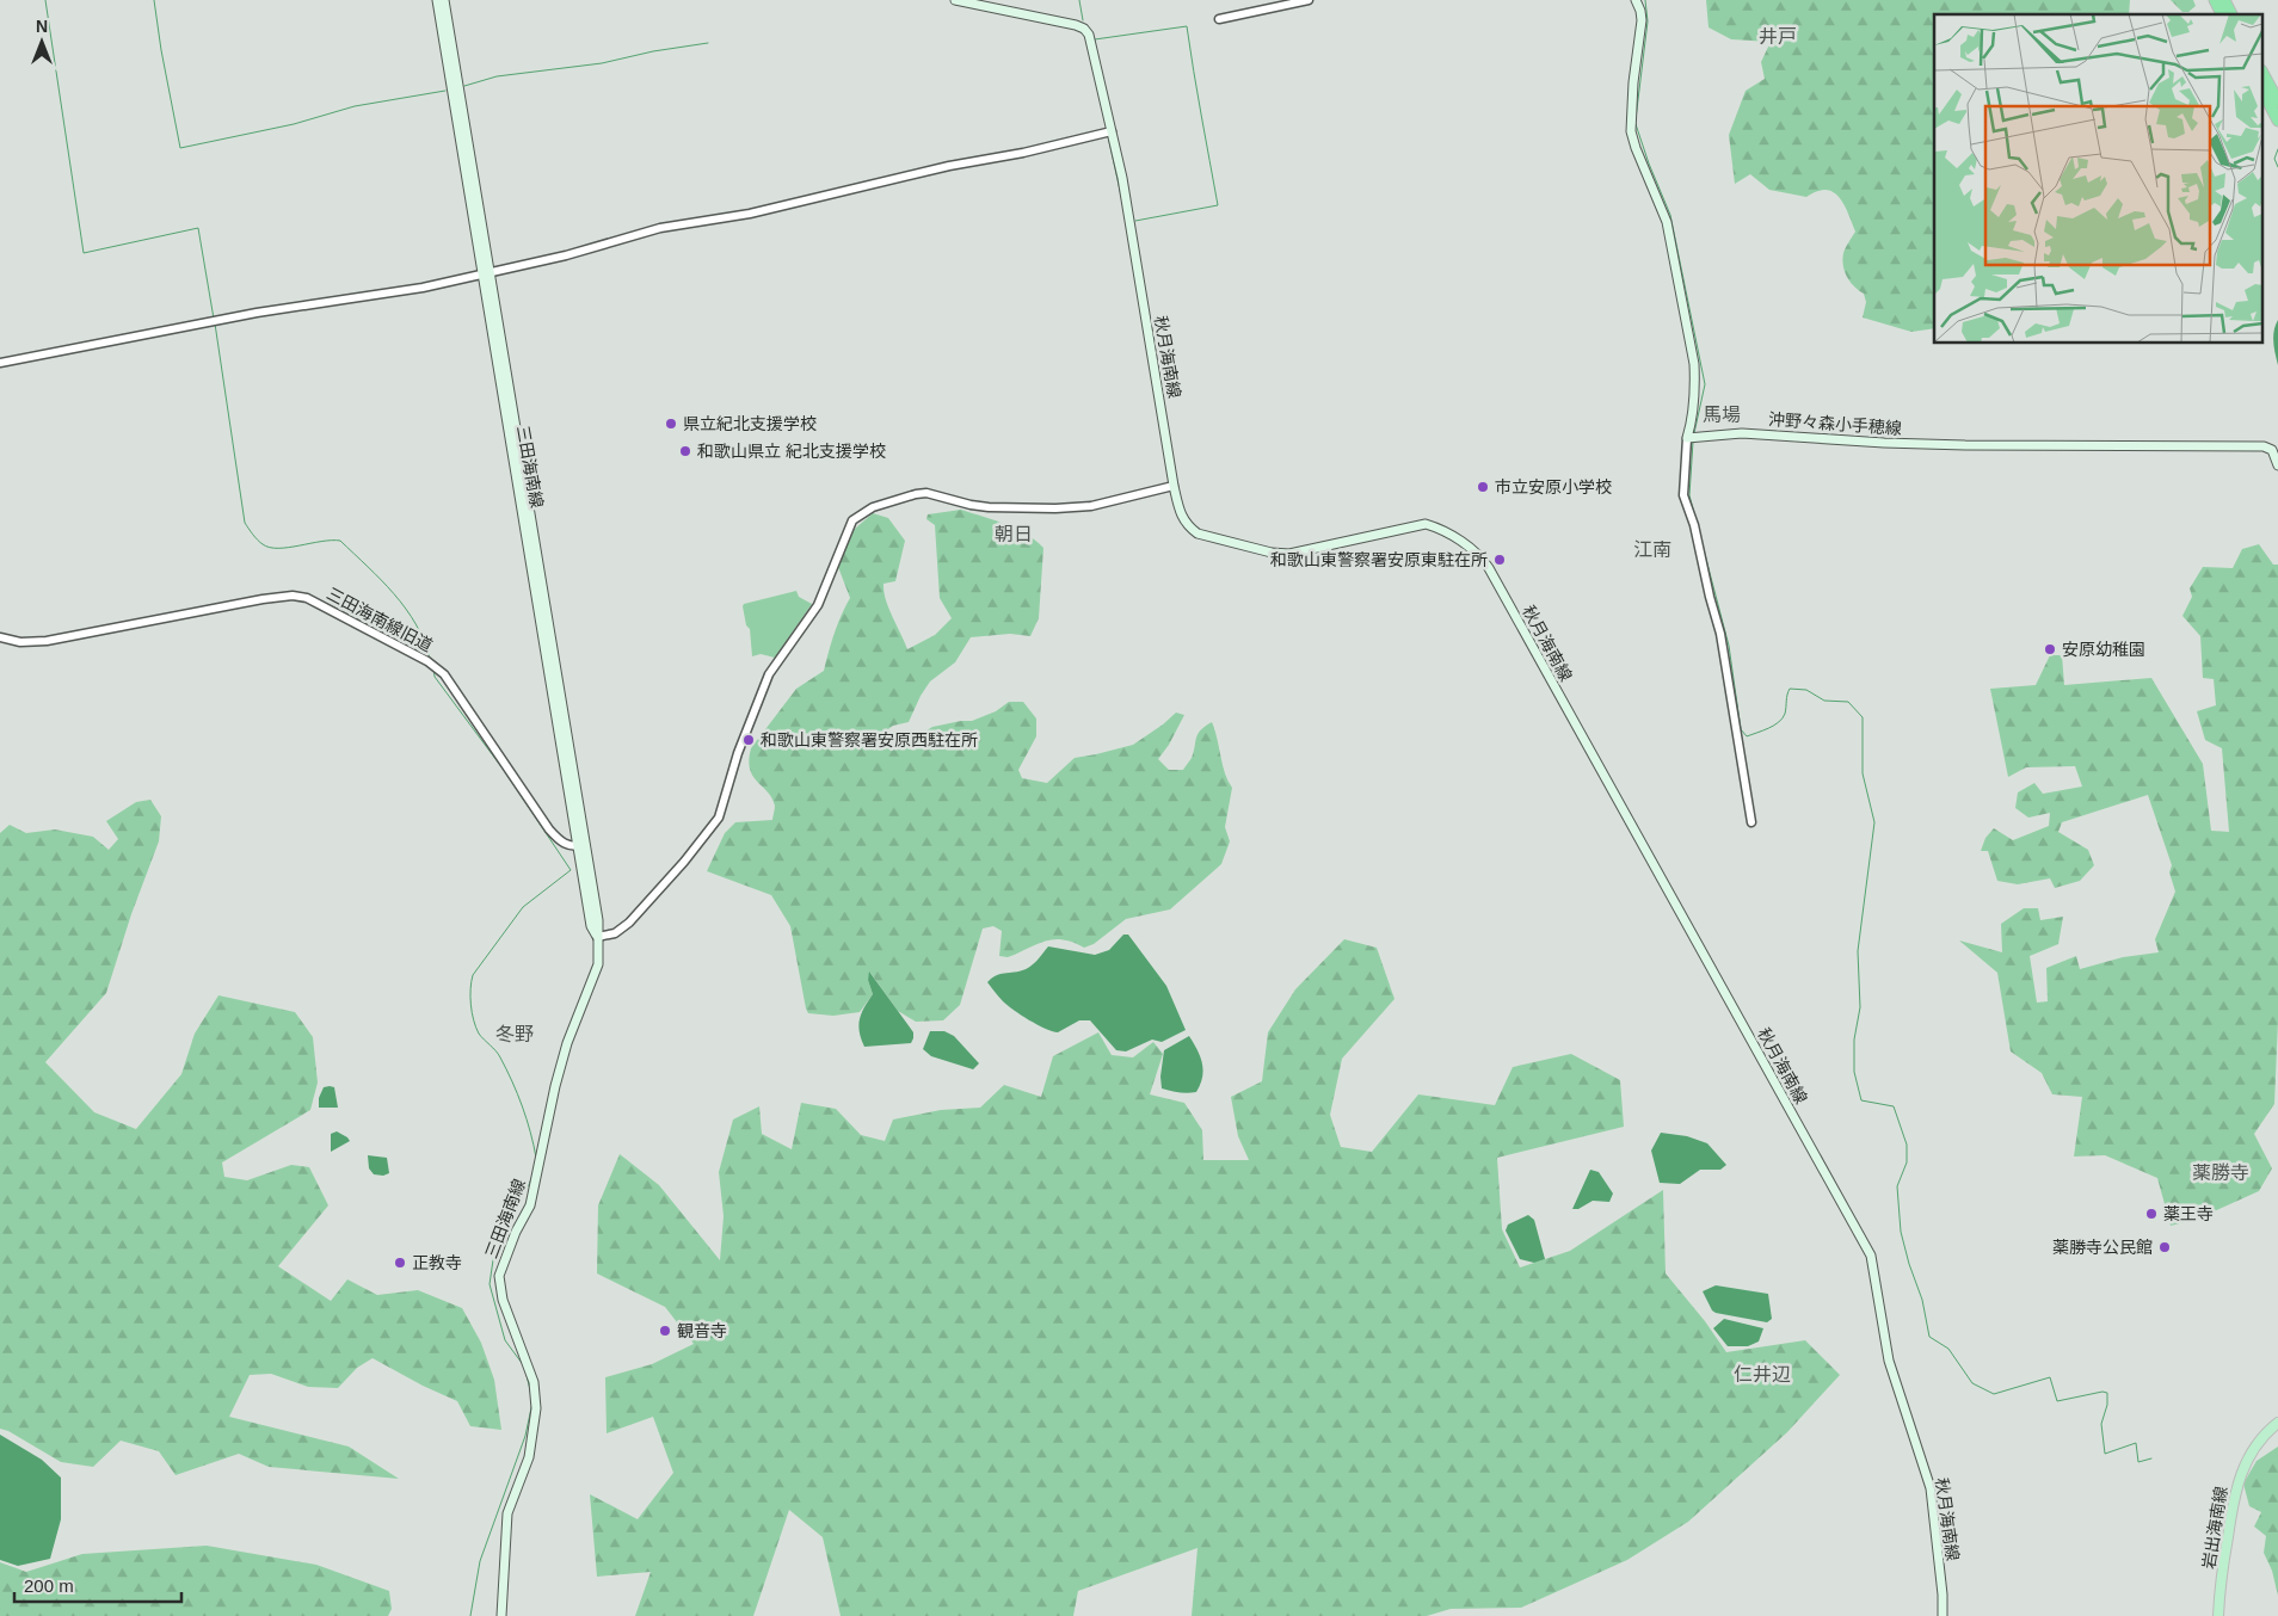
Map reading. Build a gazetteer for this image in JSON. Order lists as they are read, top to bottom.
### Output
{
  "streets": {
    "main road": [
      "秋月海南線",
      "沖野々森小手穂線",
      "三田海南線",
      "岩出海南線"
    ],
    "street": ["三田海南線旧道"]
  },
  "crossings": [
    ["三田海南線", "三田海南線旧道"]
  ],
  "districts": [
    "井戸",
    "馬場",
    "朝日",
    "江南",
    "冬野",
    "薬勝寺",
    "仁井辺"
  ],
  "places": [
    "県立紀北支援学校",
    "和歌山県立 紀北支援学校",
    "市立安原小学校",
    "和歌山東警察署安原東駐在所",
    "安原幼稚園",
    "和歌山東警察署安原西駐在所",
    "薬王寺",
    "薬勝寺公民館",
    "正教寺",
    "観音寺"
  ],
  "scale_bar": "200 m",
  "north": "top"
}
